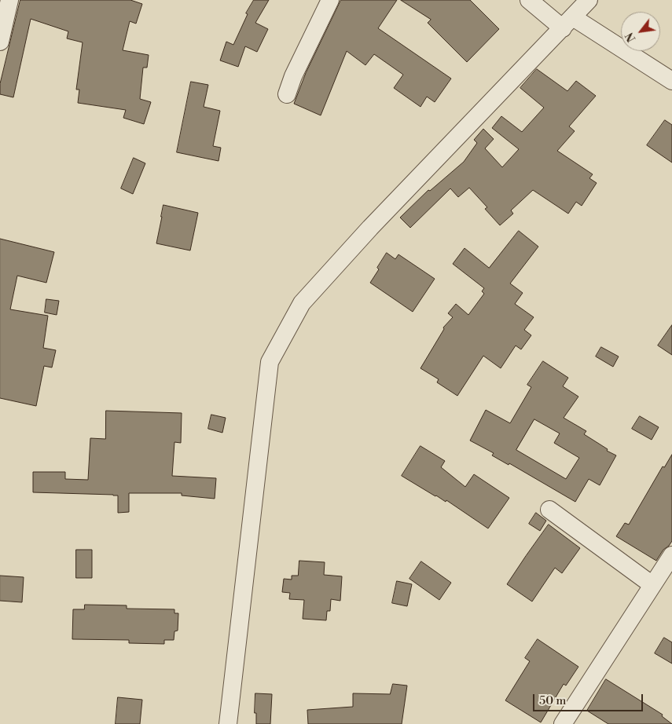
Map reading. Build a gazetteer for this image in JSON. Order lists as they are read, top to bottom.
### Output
{
  "scale_bar": "50 m",
  "north": "bottom left"
}
